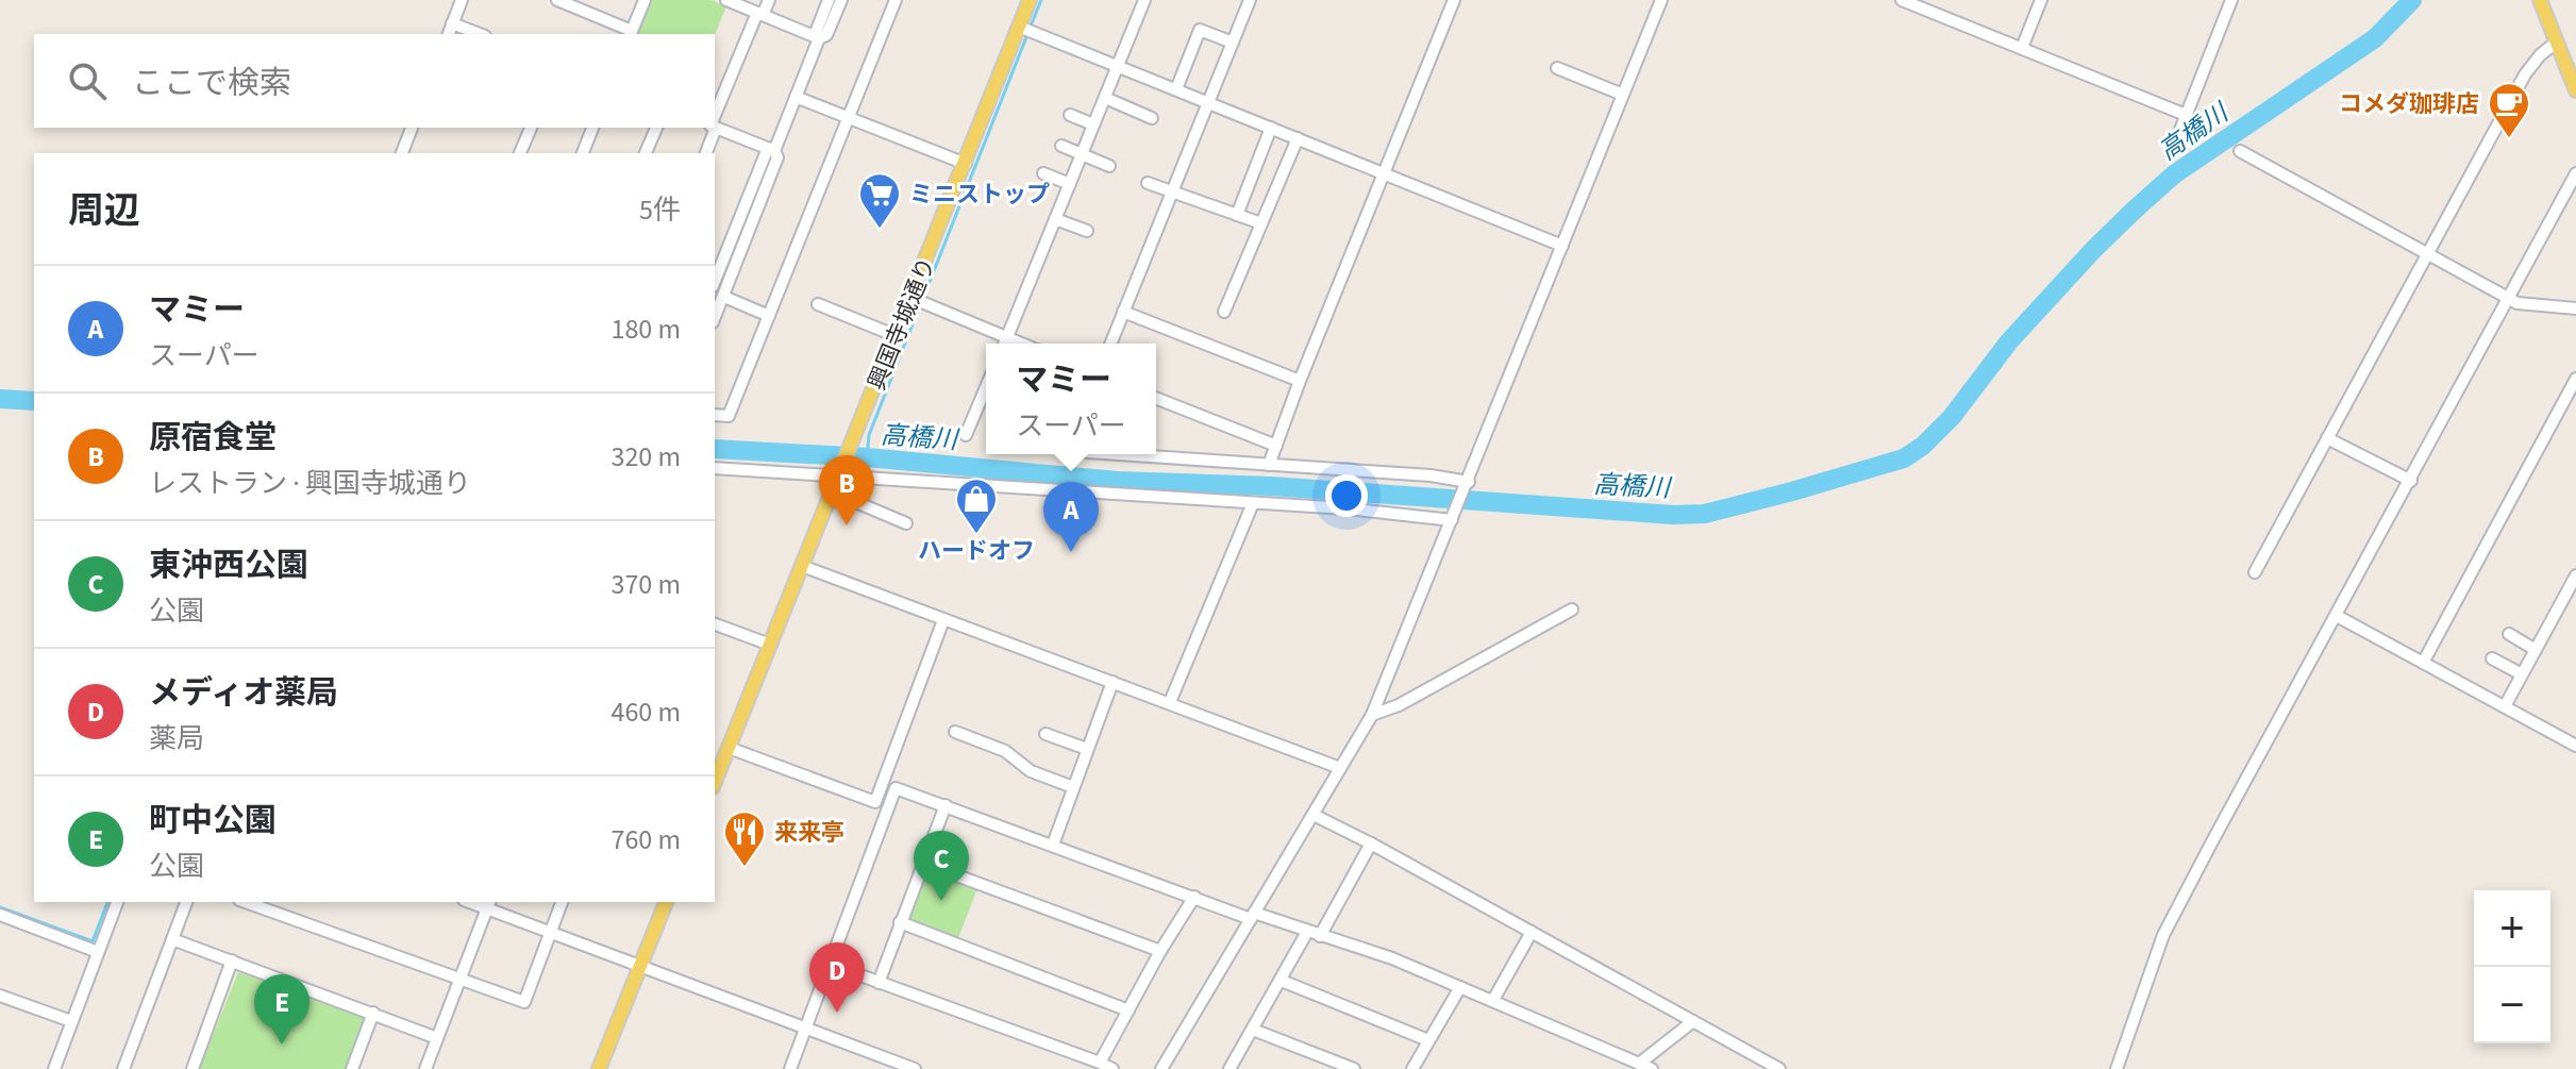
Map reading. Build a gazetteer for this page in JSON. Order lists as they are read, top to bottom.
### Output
{
  "streets": {
    "main road": ["興国寺城通り"]
  },
  "water": ["高橋川"],
  "places": {
    "cafe": ["コメダ珈琲店"],
    "supermarket": ["ミニストップ"],
    "shop": ["ハードオフ"],
    "restaurant": ["来来亭"]
  },
  "page": {
    "search": "ここで検索",
    "heading": ["周辺", "5件"],
    "list": [
      {
        "mark": "A",
        "name": "マミー",
        "note": "スーパー",
        "value": "180 m"
      },
      {
        "mark": "B",
        "name": "原宿食堂",
        "note": "レストラン · 興国寺城通り",
        "value": "320 m"
      },
      {
        "mark": "C",
        "name": "東沖西公園",
        "note": "公園",
        "value": "370 m"
      },
      {
        "mark": "D",
        "name": "メディオ薬局",
        "note": "薬局",
        "value": "460 m"
      },
      {
        "mark": "E",
        "name": "町中公園",
        "note": "公園",
        "value": "760 m"
      }
    ],
    "popup": ["マミー", "スーパー"],
    "pins": [
      "B",
      "A",
      "C",
      "D",
      "E"
    ],
    "map_buttons": ["+", "−"]
  }
}
